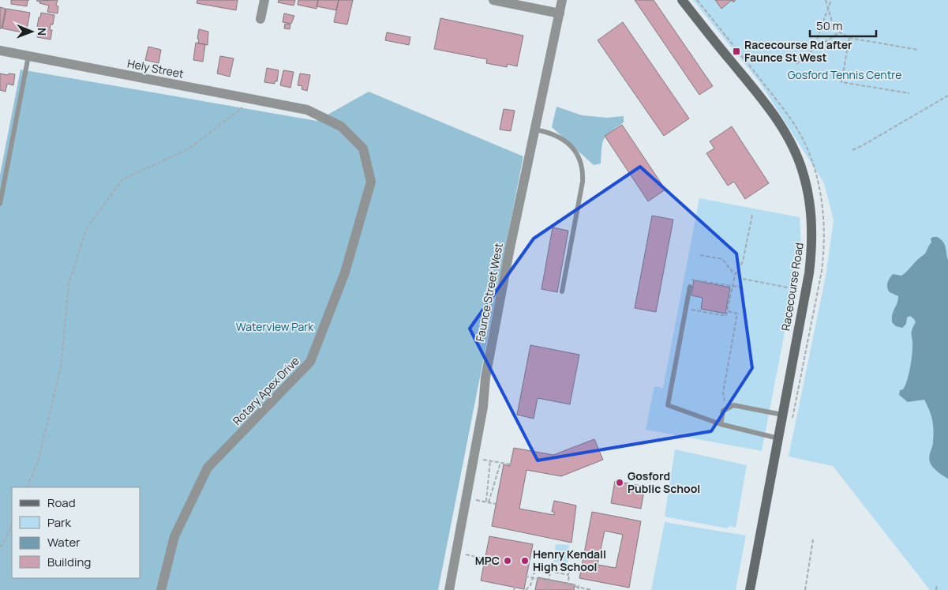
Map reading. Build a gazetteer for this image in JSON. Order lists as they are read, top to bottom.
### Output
{
  "streets": {
    "main road": ["Racecourse Road"],
    "street": ["Hely Street", "Faunce Street West", "Rotary Apex Drive"]
  },
  "crossings": [
    ["Hely Street", "Rotary Apex Drive"]
  ],
  "parks": ["Gosford Tennis Centre", "Waterview Park"],
  "places": {
    "transit": ["Racecourse Rd after Faunce St West"],
    "other": ["Gosford Public School", "MPC", "Henry Kendall High School"]
  },
  "legend": [
    "Road",
    "Park",
    "Water",
    "Building"
  ],
  "scale_bar": "50 m",
  "north": "right"
}
